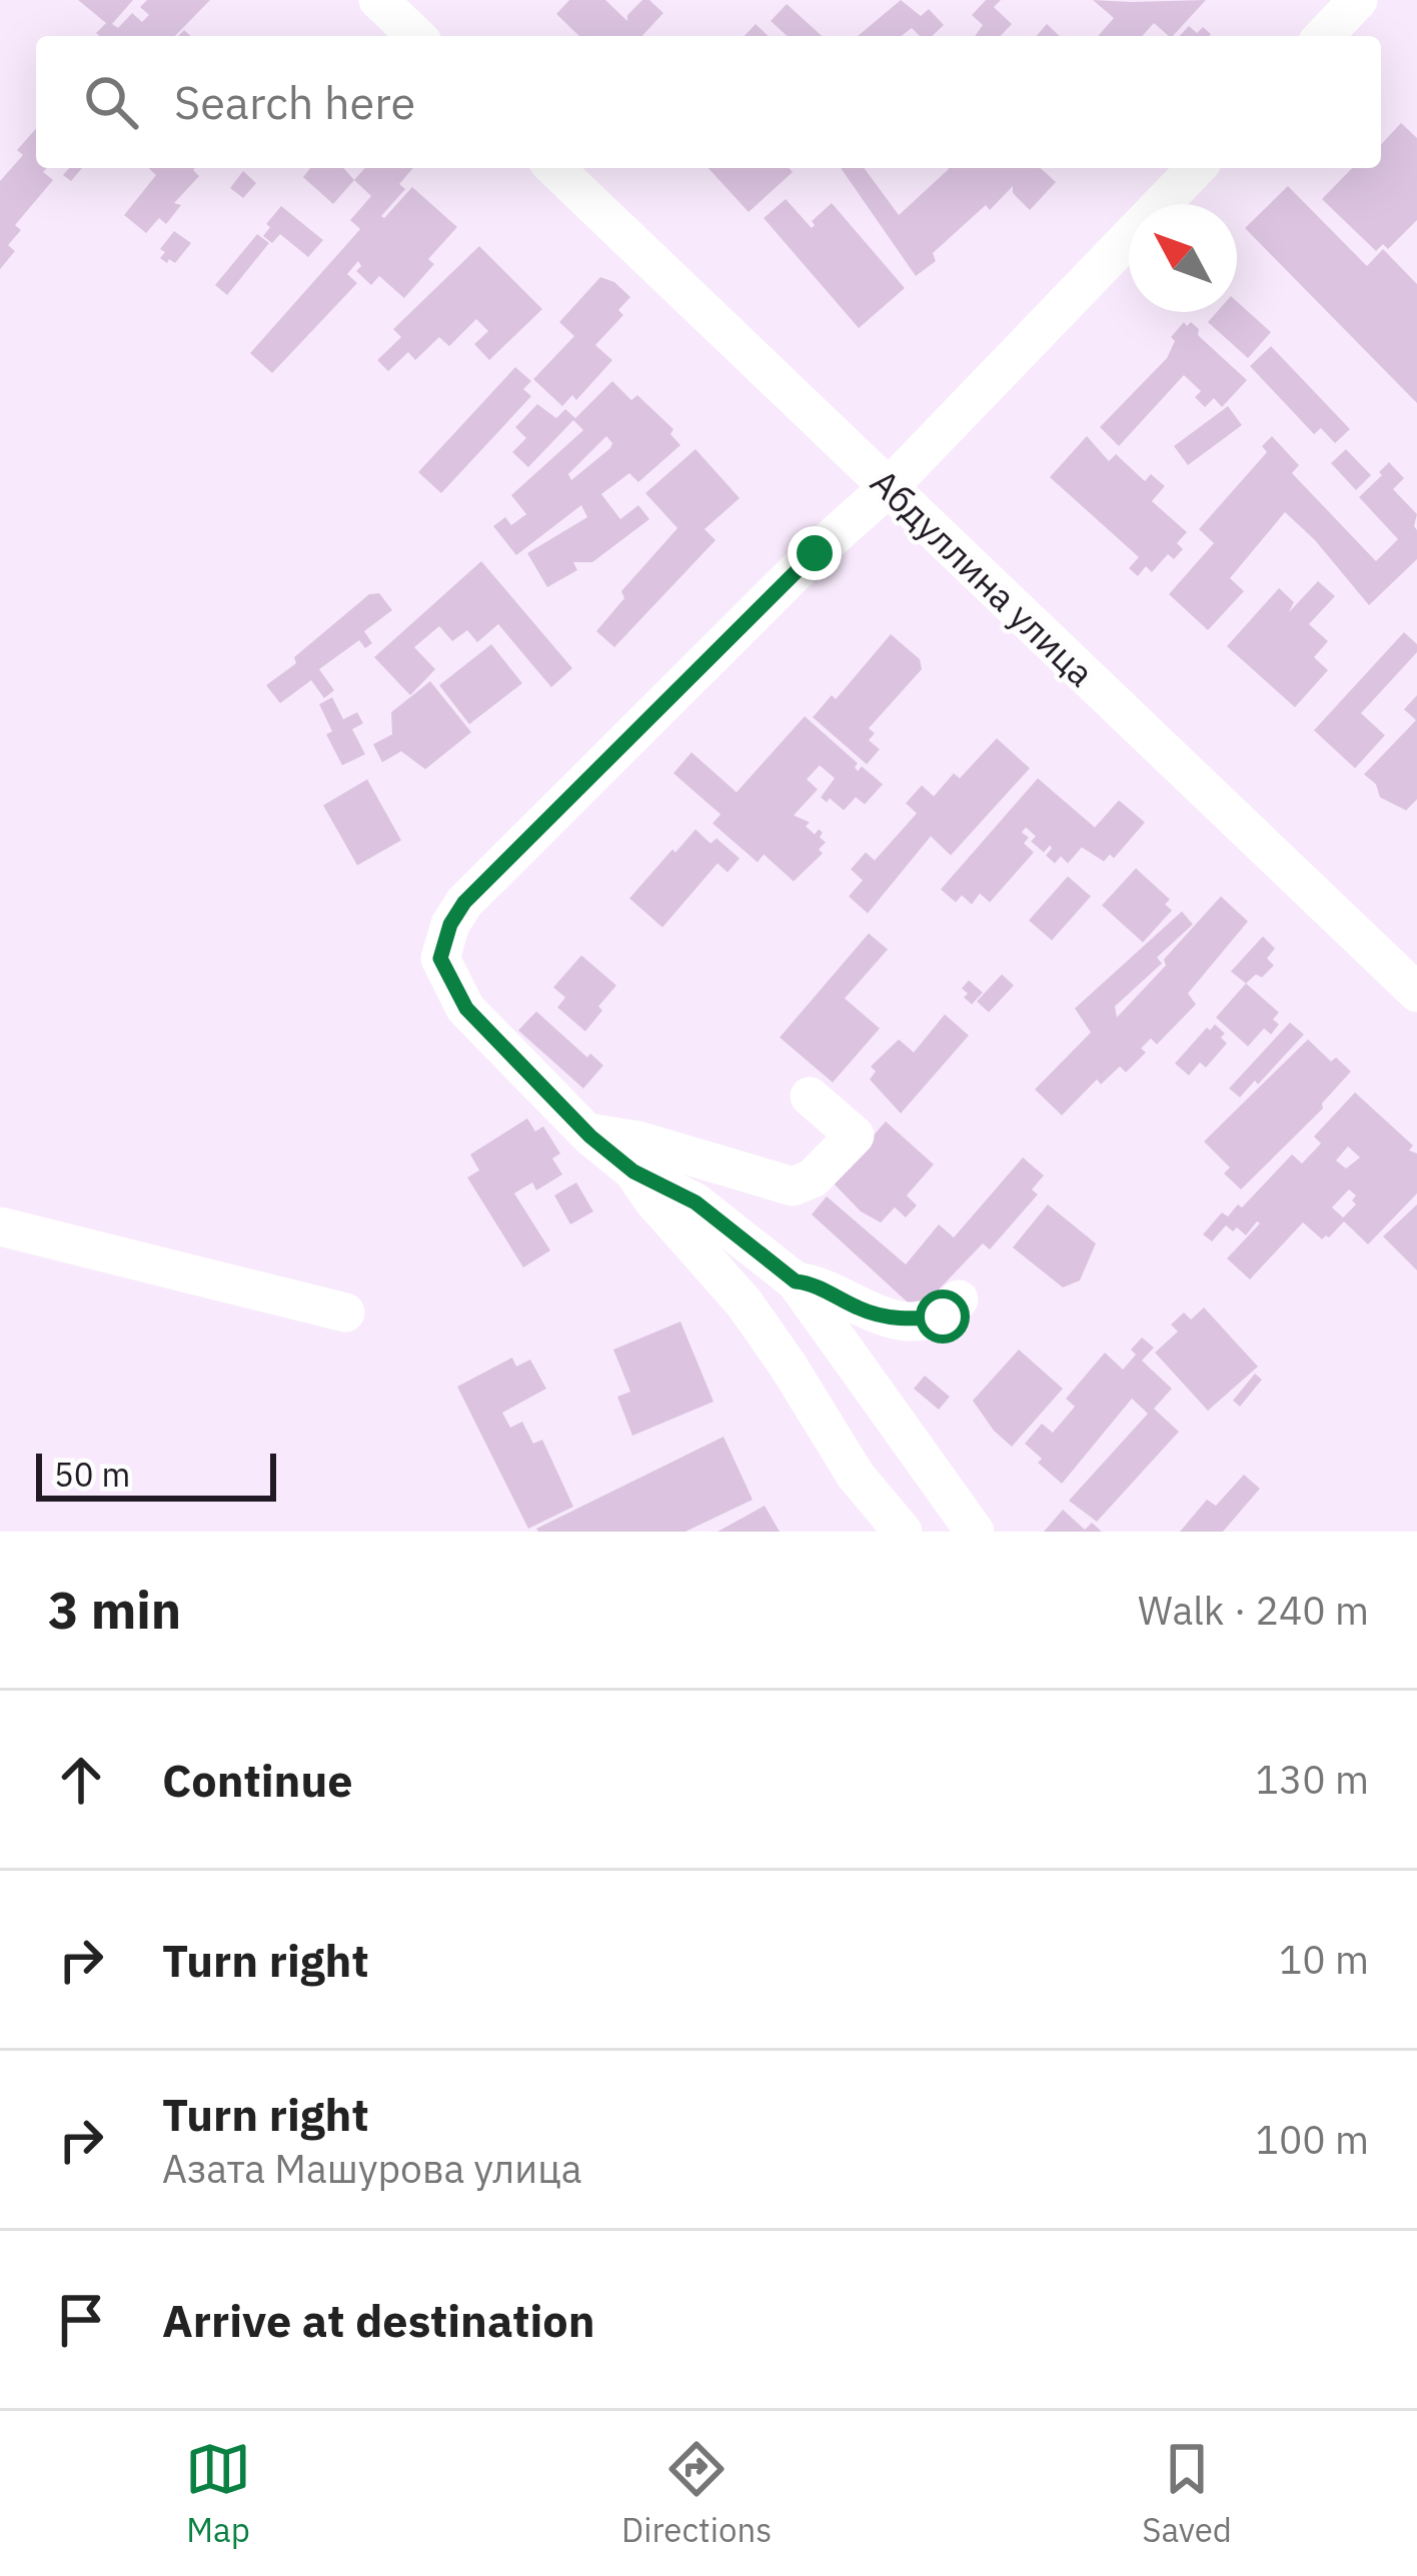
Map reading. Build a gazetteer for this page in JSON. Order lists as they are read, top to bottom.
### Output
{
  "streets": {
    "street": ["Абдуллина улица"]
  },
  "scale_bar": "50 m",
  "north": "top left",
  "page": {
    "search": "Search here",
    "scale": "50 m",
    "heading": ["3 min", "Walk · 240 m"],
    "list": [
      ["Continue", "130 m"],
      ["Turn right", "10 m"],
      ["Turn right", "Азата Машурова улица", "100 m"],
      "Arrive at destination"
    ],
    "nav": ["Map", "Directions", "Saved"]
  }
}
